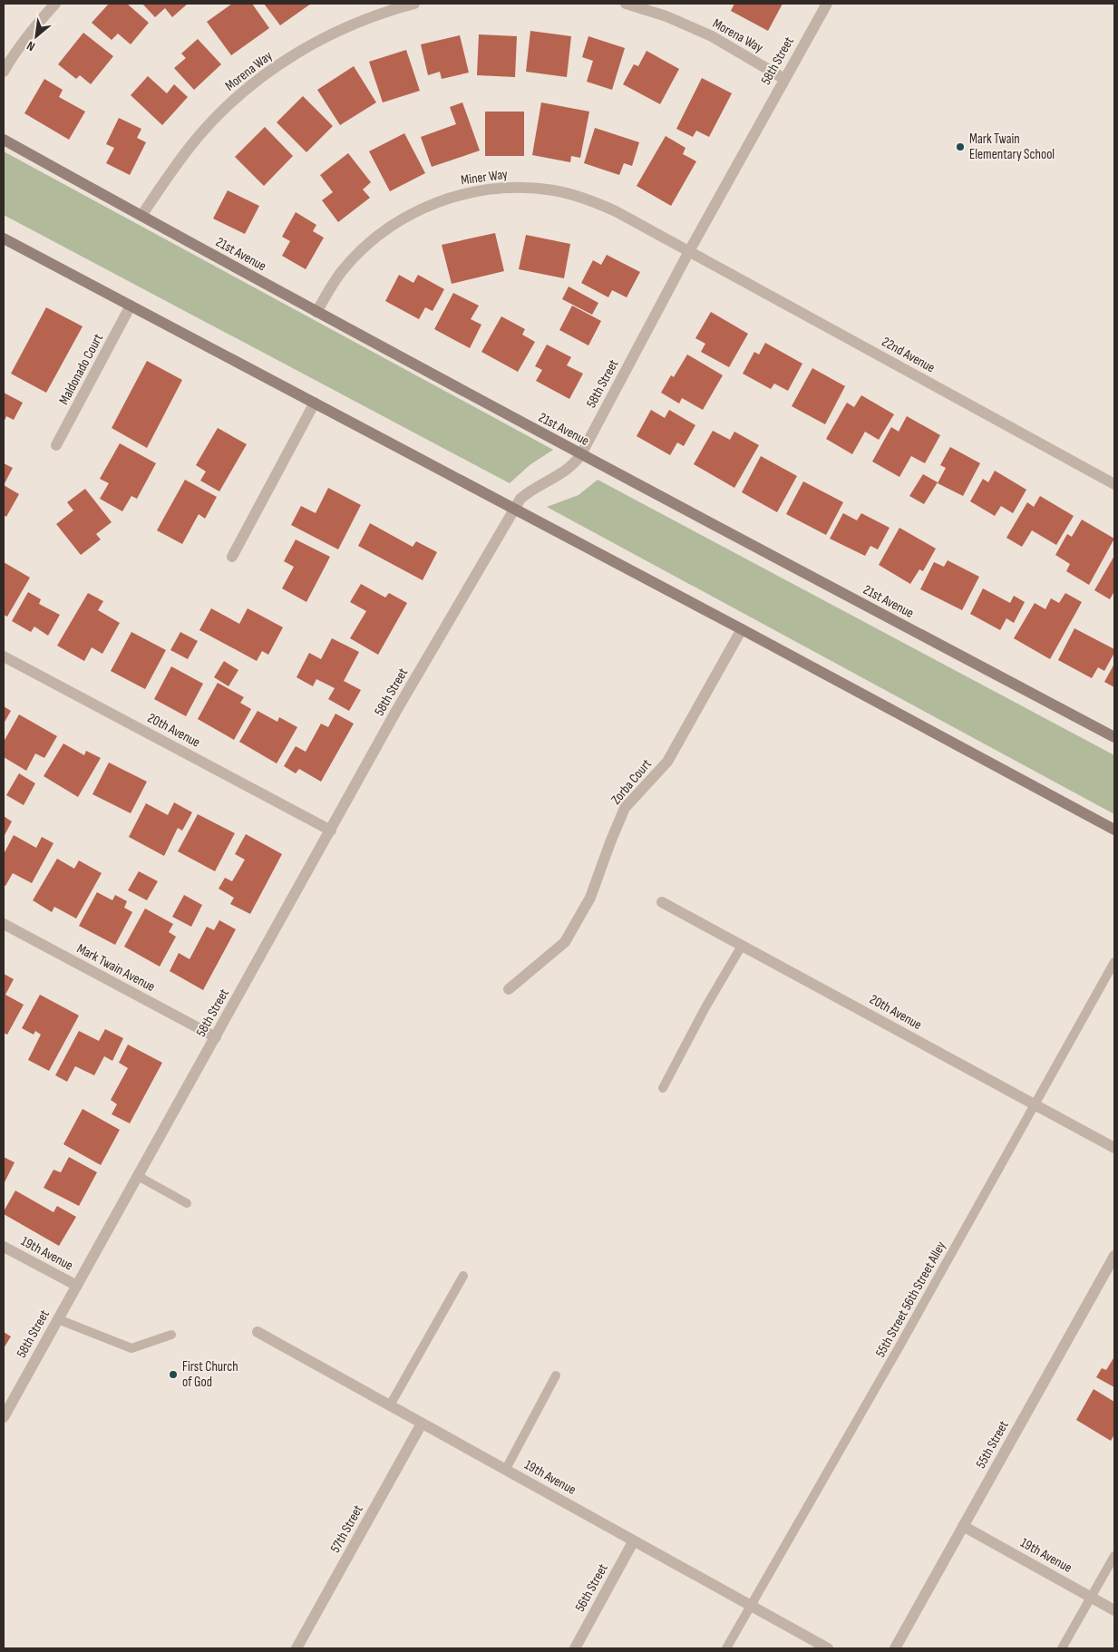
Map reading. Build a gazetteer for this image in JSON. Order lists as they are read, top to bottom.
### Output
{
  "streets": {
    "street": [
      "Morena Way",
      "58th Street",
      "Miner Way",
      "21st Avenue",
      "22nd Avenue",
      "Maldonado Court",
      "20th Avenue",
      "Zorba Court",
      "Mark Twain Avenue",
      "19th Avenue",
      "55th Street",
      "57th Street",
      "56th Street"
    ],
    "lane": ["55th Street 56th Street Alley"]
  },
  "crossings": [
    ["Morena Way", "58th Street"],
    ["Morena Way", "21st Avenue"],
    ["58th Street", "Miner Way"],
    ["58th Street", "21st Avenue"],
    ["58th Street", "22nd Avenue"],
    ["58th Street", "20th Avenue"],
    ["58th Street", "Mark Twain Avenue"],
    ["58th Street", "19th Avenue"],
    ["Miner Way", "21st Avenue"],
    ["Miner Way", "22nd Avenue"],
    ["20th Avenue", "55th Street 56th Street Alley"],
    ["19th Avenue", "55th Street 56th Street Alley"],
    ["19th Avenue", "55th Street"],
    ["19th Avenue", "57th Street"],
    ["19th Avenue", "56th Street"]
  ],
  "places": ["Mark Twain Elementary School", "First Church of God"],
  "north": "bottom left"
}
